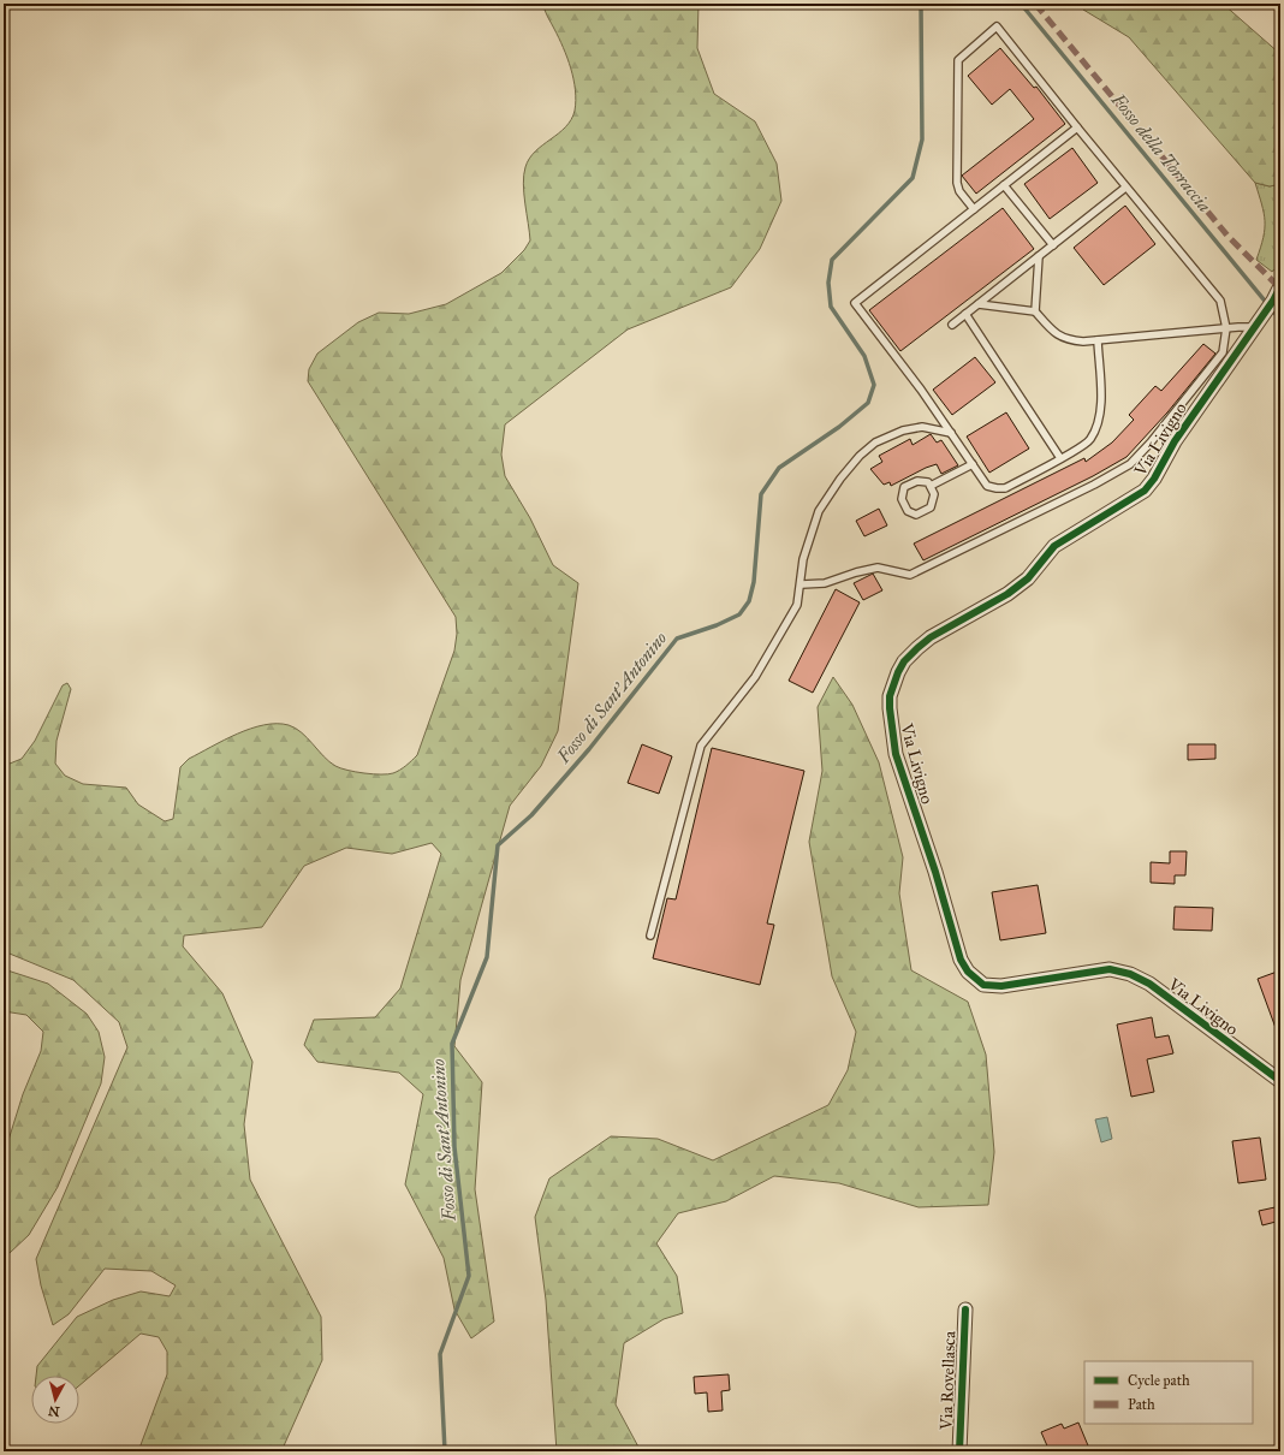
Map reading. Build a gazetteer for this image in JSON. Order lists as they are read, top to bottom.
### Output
{
  "streets": {
    "street": ["Via Livigno", "Via Rovellasca"]
  },
  "water": ["Fosso della Torraccia", "Fosso di Sant'Antonino"],
  "legend": ["Cycle path", "Path"],
  "north": "bottom"
}
